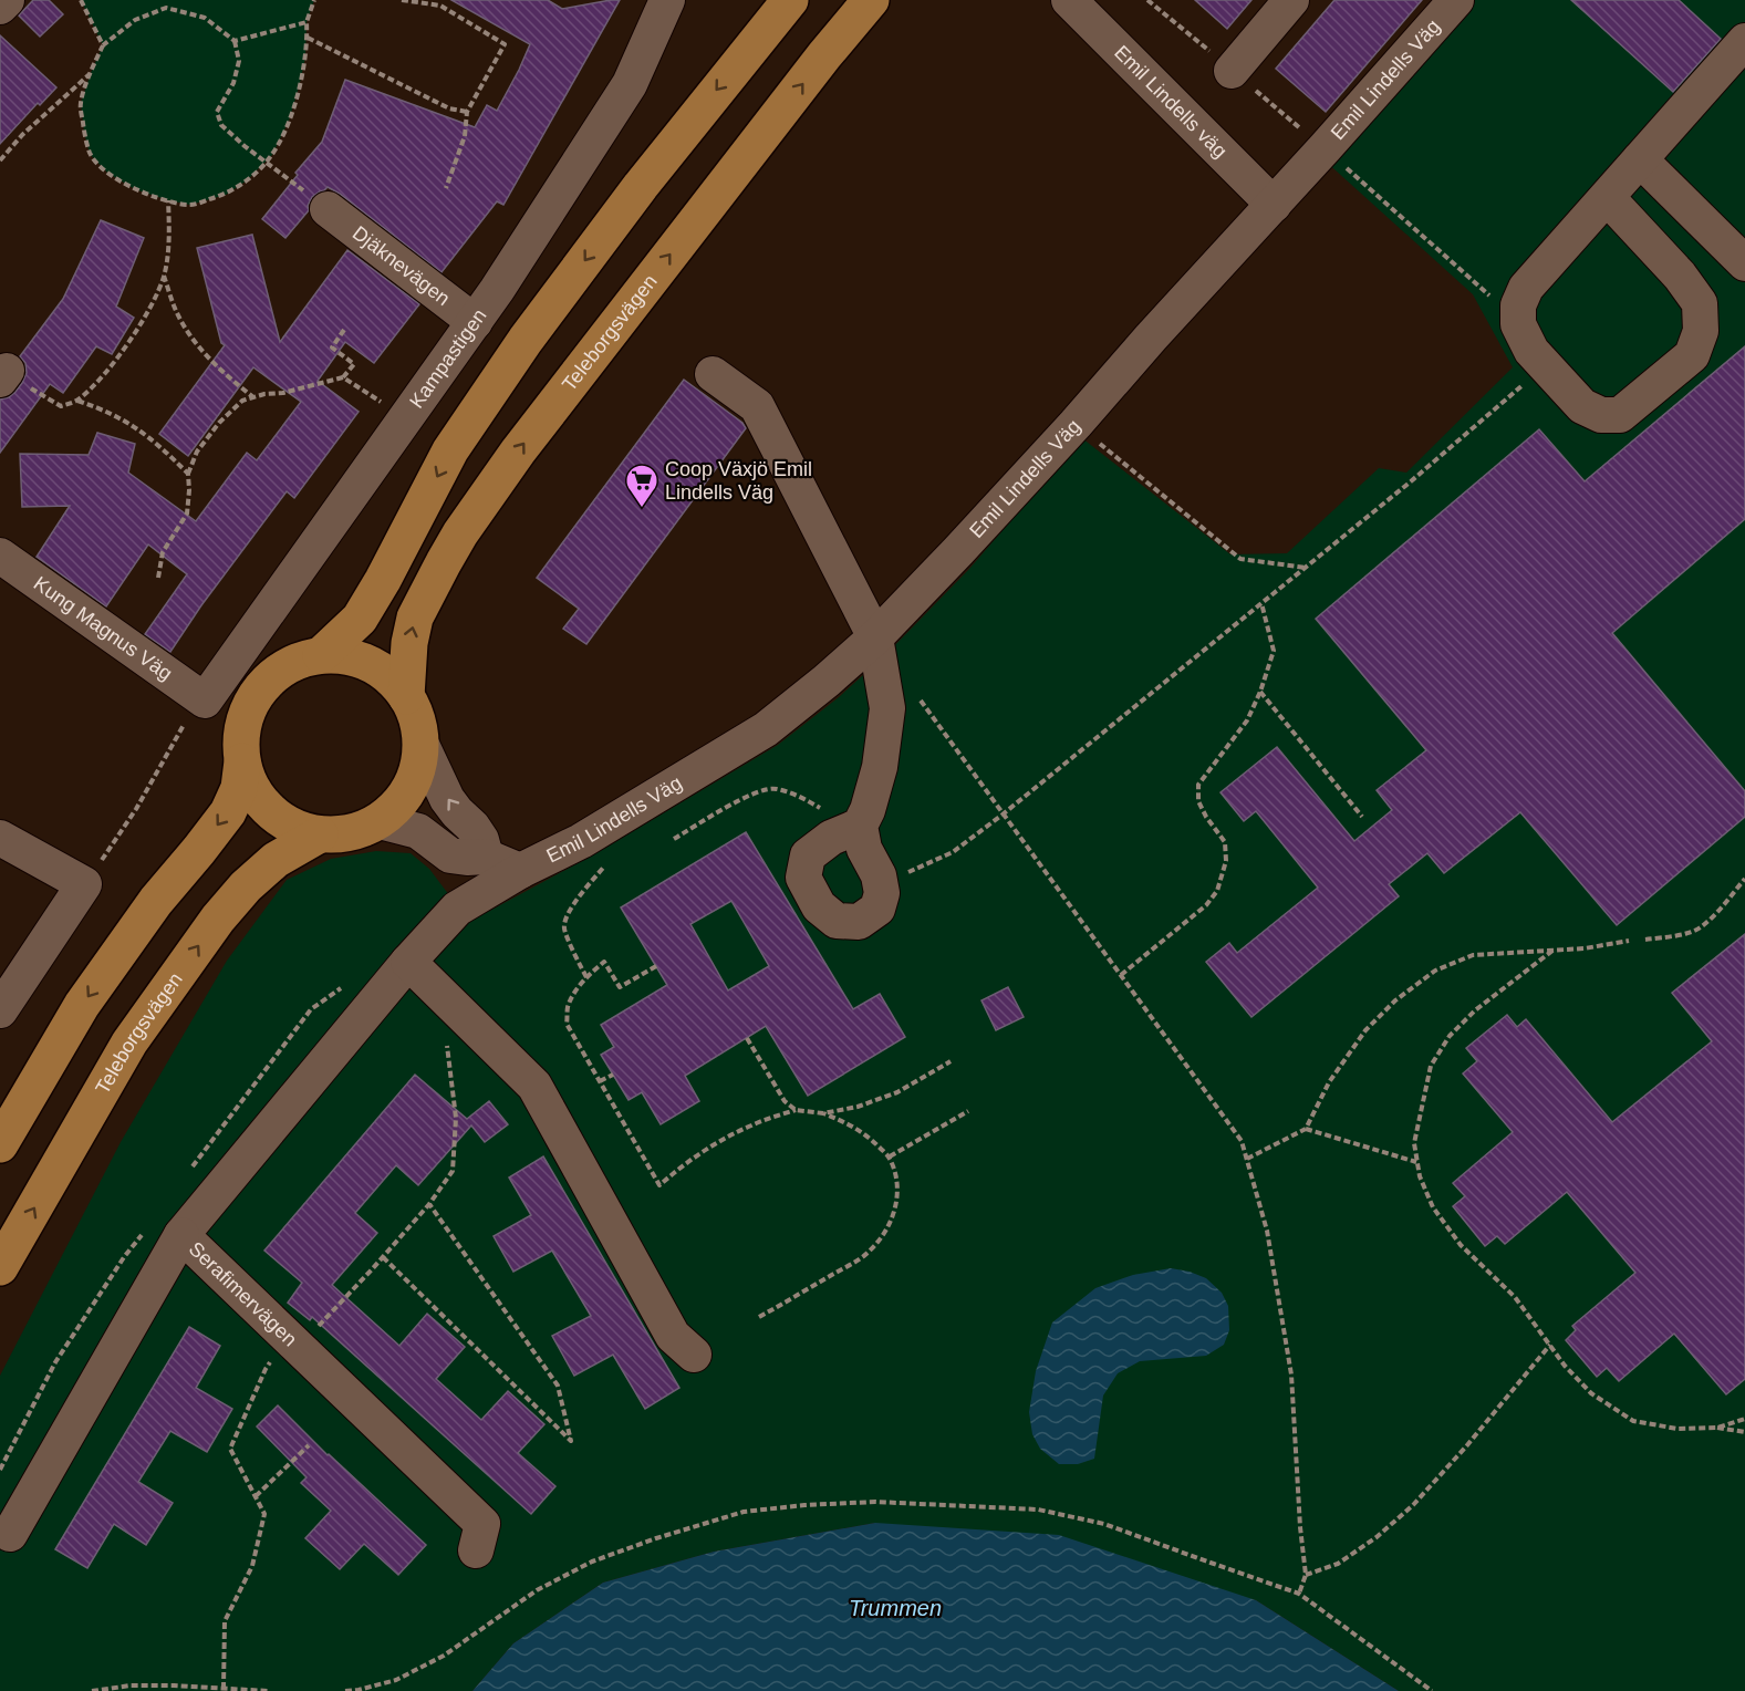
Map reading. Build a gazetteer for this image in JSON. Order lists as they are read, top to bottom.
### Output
{
  "streets": {
    "main road": ["Teleborgsvägen"],
    "street": [
      "Emil Lindells Väg",
      "Emil Lindells väg",
      "Djäknevägen",
      "Kampastigen",
      "Kung Magnus Väg",
      "Serafimervägen"
    ]
  },
  "crossings": [
    ["Emil Lindells Väg", "Emil Lindells väg"],
    ["Emil Lindells Väg", "Serafimervägen"],
    ["Djäknevägen", "Kampastigen"],
    ["Kampastigen", "Kung Magnus Väg"]
  ],
  "water": ["Trummen"],
  "places": {
    "supermarket": ["Coop Växjö Emil Lindells Väg"]
  }
}
